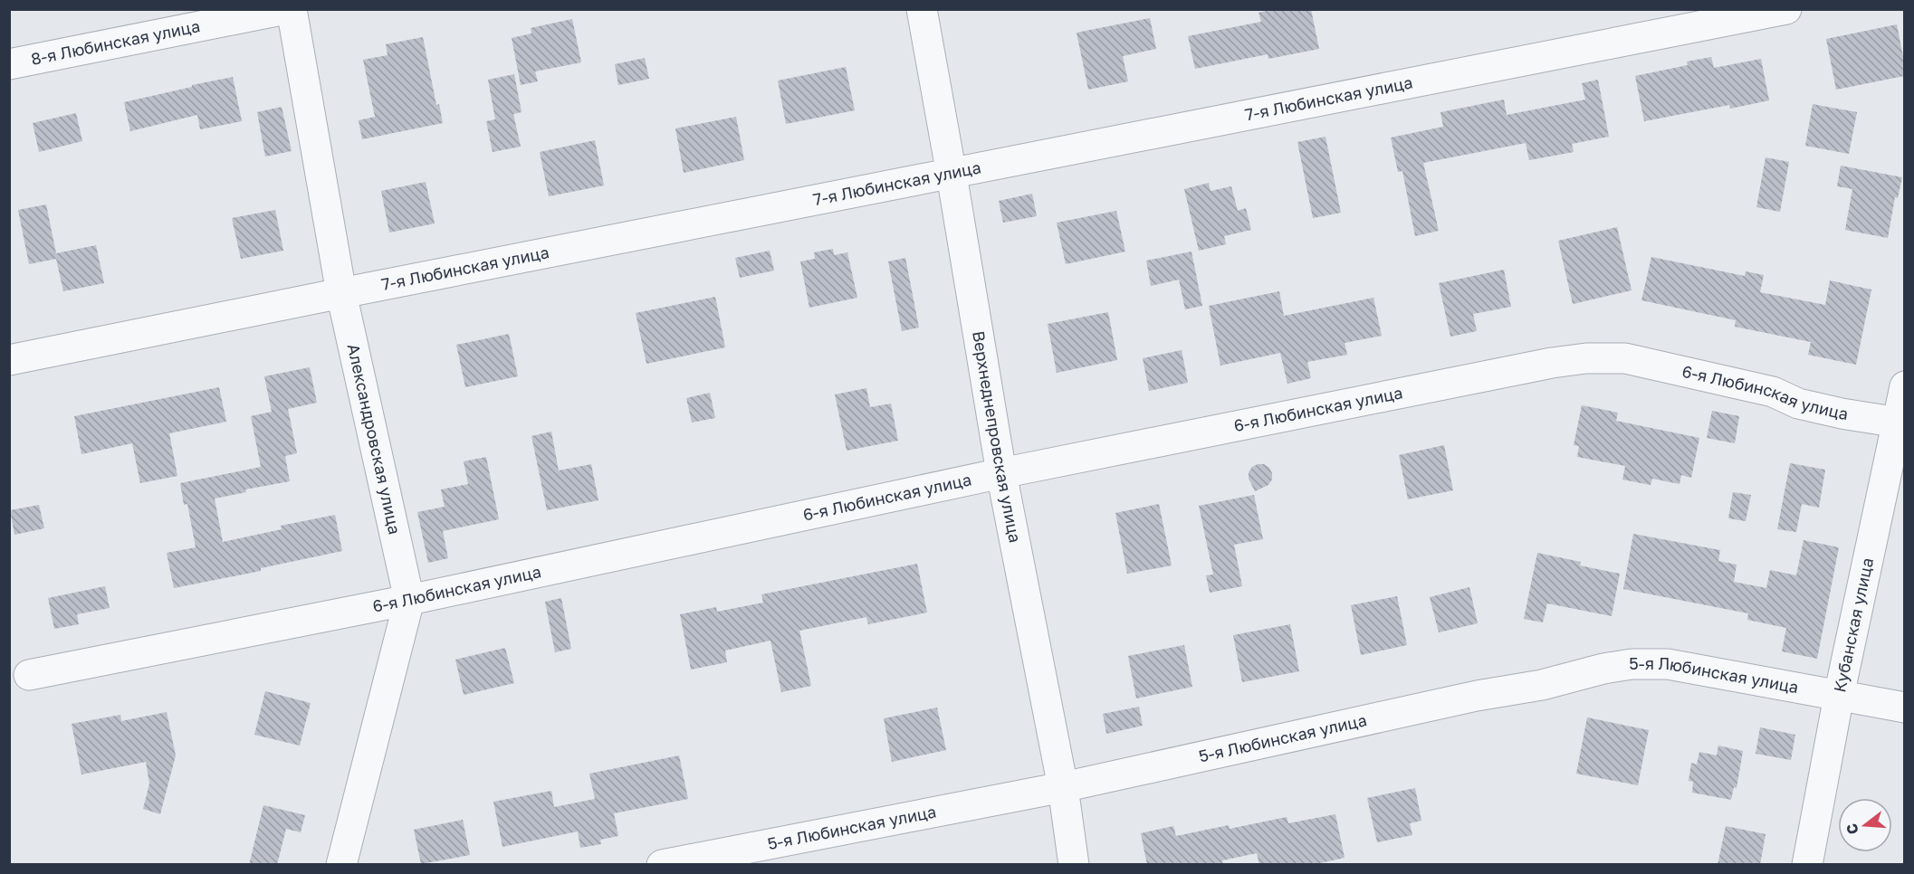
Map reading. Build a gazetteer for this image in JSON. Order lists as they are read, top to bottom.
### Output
{
  "streets": {
    "street": [
      "8-я Любинская улица",
      "7-я Любинская улица",
      "6-я Любинская улица",
      "Верхнеднепровская улица",
      "Александровская улица",
      "Кубанская улица",
      "5-я Любинская улица"
    ]
  },
  "crossings": [
    ["7-я Любинская улица", "Верхнеднепровская улица"],
    ["7-я Любинская улица", "Александровская улица"],
    ["6-я Любинская улица", "Верхнеднепровская улица"],
    ["6-я Любинская улица", "Александровская улица"],
    ["6-я Любинская улица", "Кубанская улица"],
    ["Верхнеднепровская улица", "5-я Любинская улица"],
    ["Кубанская улица", "5-я Любинская улица"]
  ],
  "north": "left"
}
